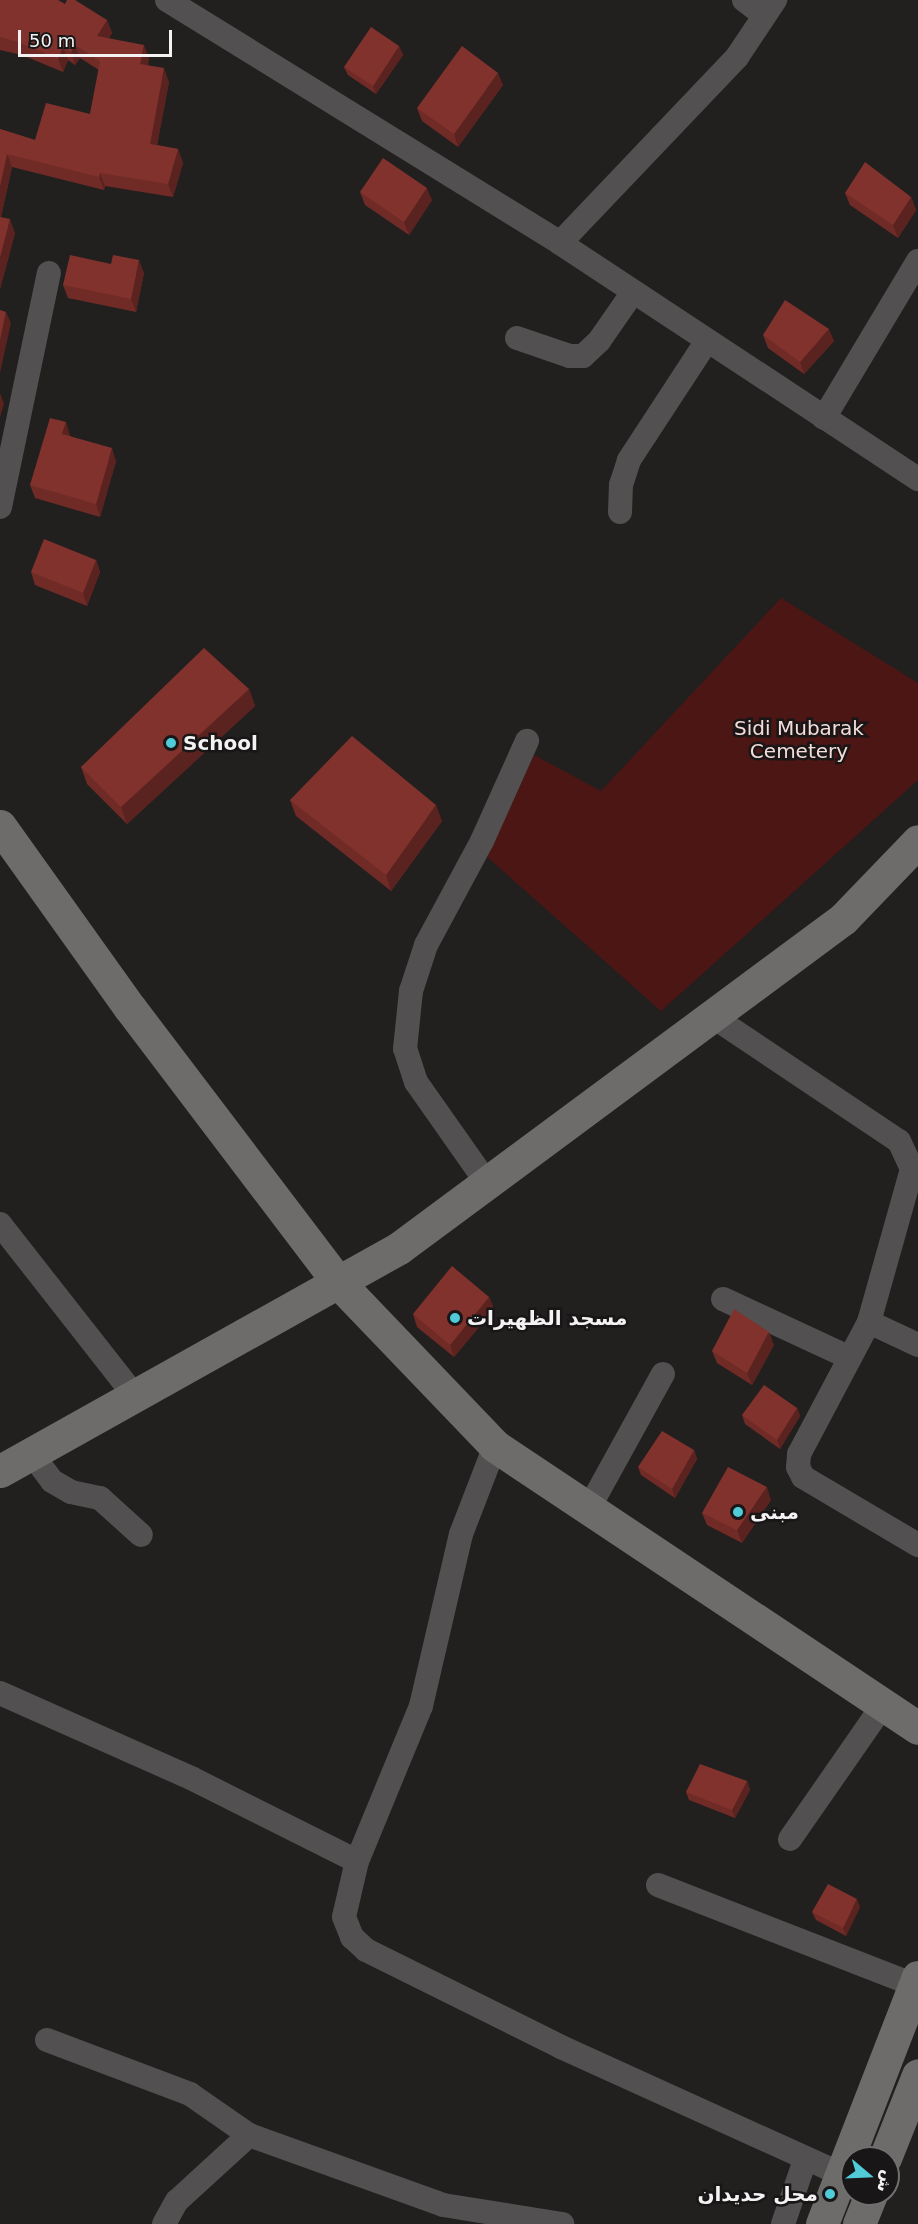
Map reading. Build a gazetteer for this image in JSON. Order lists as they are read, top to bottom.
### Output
{
  "parks": ["Sidi Mubarak Cemetery"],
  "places": [
    "School",
    "مسجد الظهيرات",
    "مبنى",
    "محل حديدان"
  ],
  "scale_bar": "50 m",
  "north": "right"
}
